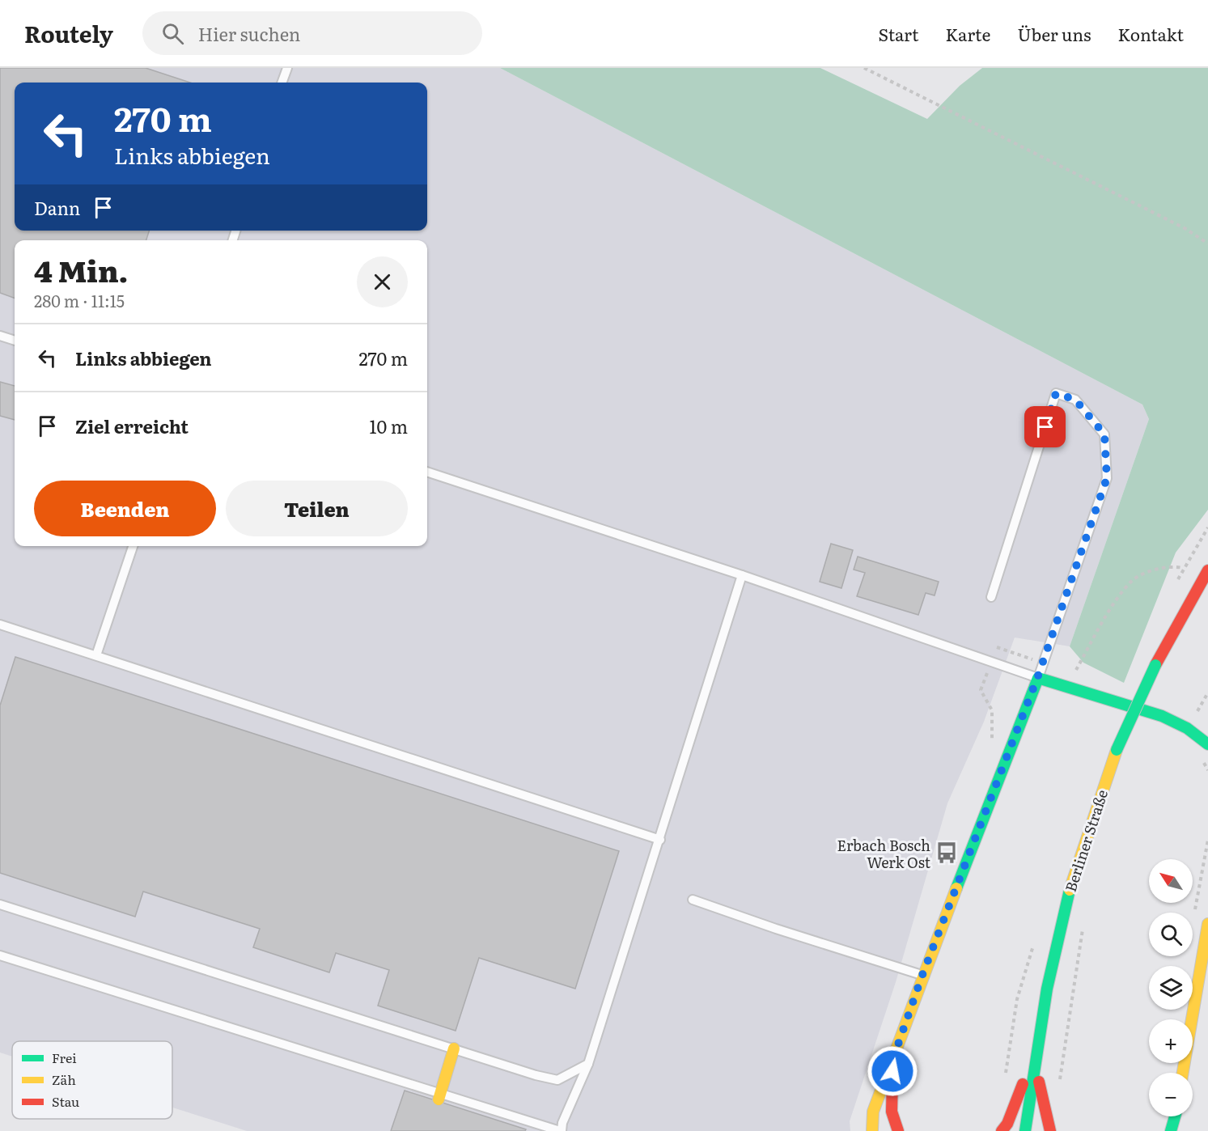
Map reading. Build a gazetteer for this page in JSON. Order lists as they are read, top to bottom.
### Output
{
  "streets": {
    "street": ["Berliner Straße"]
  },
  "places": {
    "bus stop": ["Erbach Bosch Werk Ost"]
  },
  "legend": ["Frei", "Zäh", "Stau"],
  "north": "top left",
  "page": {
    "header": "Routely",
    "search": "Hier suchen",
    "nav": [
      "Start",
      "Karte",
      "Über uns",
      "Kontakt"
    ],
    "turn": ["270 m", "Links abbiegen"],
    "then": "Dann",
    "heading": ["4 Min.", "280 m · 11:15"],
    "list": [
      {
        "name": "Links abbiegen",
        "value": "270 m"
      },
      {
        "name": "Ziel erreicht",
        "value": "10 m"
      }
    ],
    "buttons": ["Beenden", "Teilen"],
    "map_buttons": ["+", "−"]
  }
}
